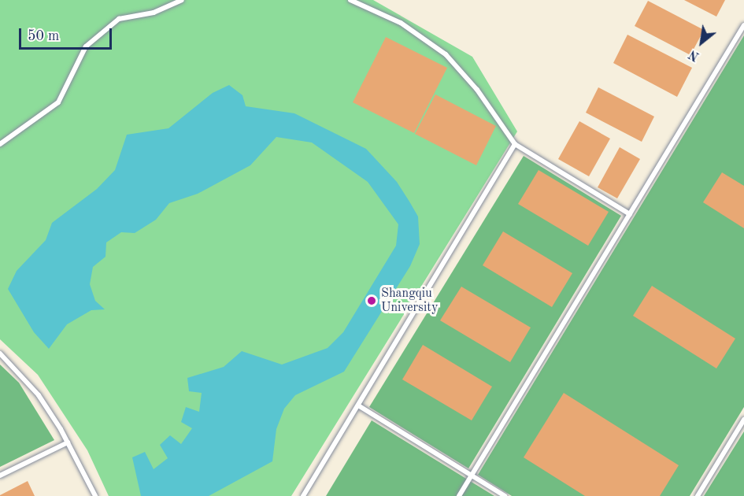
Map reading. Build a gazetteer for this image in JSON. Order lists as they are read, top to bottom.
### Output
{
  "places": ["Shangqiu University"],
  "scale_bar": "50 m",
  "north": "bottom left"
}
